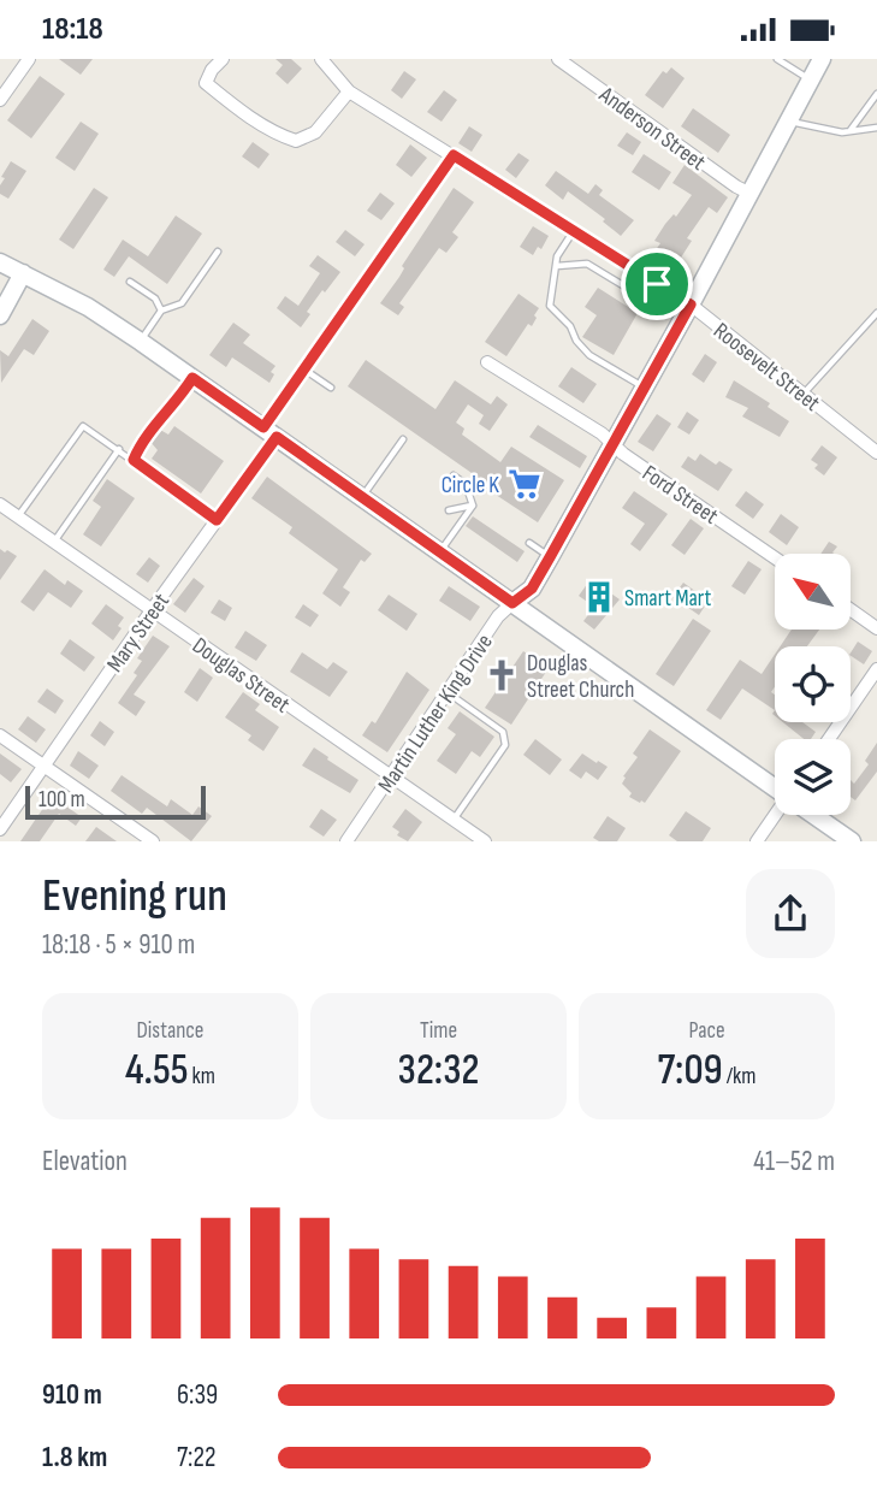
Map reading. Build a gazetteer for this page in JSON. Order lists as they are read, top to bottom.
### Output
{
  "streets": {
    "main road": ["Martin Luther King Drive"],
    "street": [
      "Anderson Street",
      "Roosevelt Street",
      "Ford Street",
      "Mary Street",
      "Douglas Street"
    ]
  },
  "crossings": [
    ["Anderson Street", "Martin Luther King Drive"],
    ["Roosevelt Street", "Mary Street"],
    ["Roosevelt Street", "Martin Luther King Drive"],
    ["Ford Street", "Martin Luther King Drive"],
    ["Mary Street", "Douglas Street"],
    ["Douglas Street", "Martin Luther King Drive"]
  ],
  "places": {
    "supermarket": ["Circle K"],
    "building": ["Smart Mart"],
    "church": ["Douglas Street Church"]
  },
  "scale_bar": "100 m",
  "north": "top left",
  "page": {
    "status": "18:18",
    "scale": "100 m",
    "heading": ["Evening run", "18:18 · 5 × 910 m"],
    "stats": [
      ["Distance", "4.55 km"],
      ["Time", "32:32"],
      ["Pace", "7:09 /km"]
    ],
    "chart": ["Elevation", "41–52 m"],
    "list": [
      {
        "name": "910 m",
        "note": "6:39"
      },
      {
        "name": "1.8 km",
        "note": "7:22"
      }
    ]
  }
}
